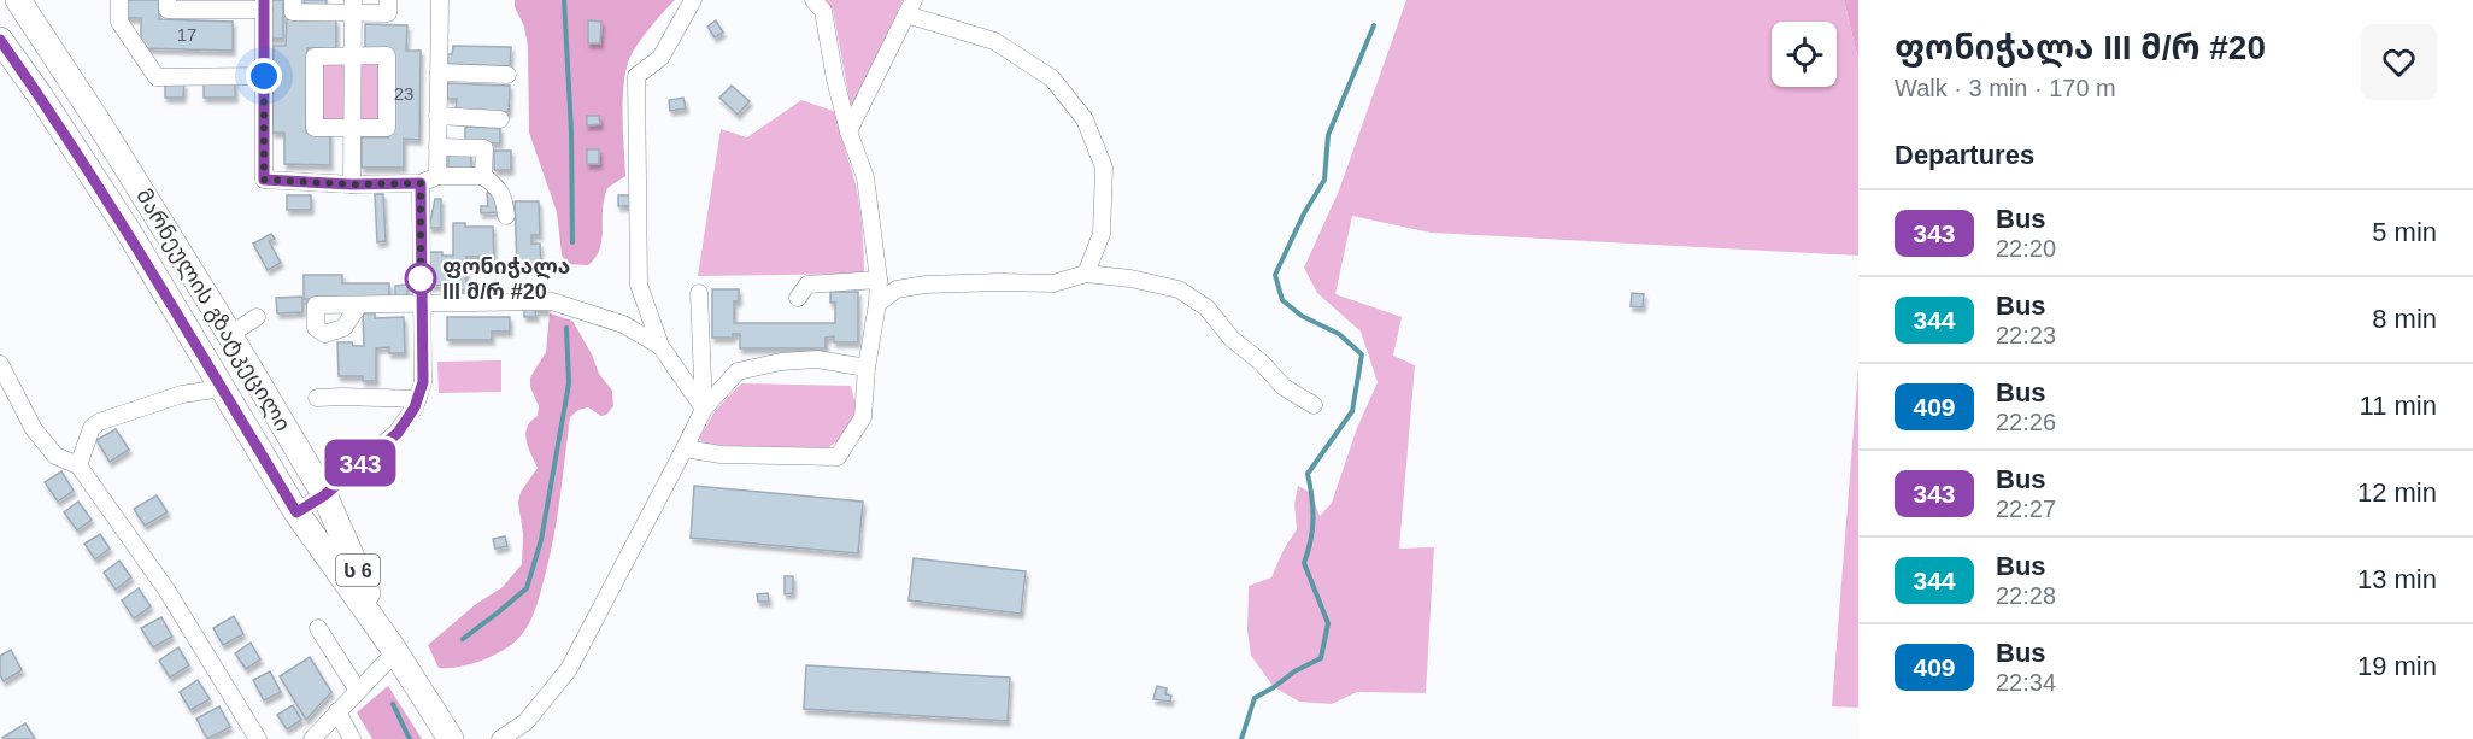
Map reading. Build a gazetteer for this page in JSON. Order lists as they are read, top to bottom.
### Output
{
  "streets": {
    "highway": ["მარნეულის გზატკეცილი", "ს 6"]
  },
  "crossings": [
    ["მარნეულის გზატკეცილი", "ს 6"]
  ],
  "places": ["ფონიჭალა III მ/რ #20"],
  "lines": ["bus line 343"],
  "house_numbers": ["17", "23"],
  "page": {
    "on_map": "343",
    "heading": [
      ["ფონიჭალა III მ/რ #20", "Walk · 3 min · 170 m"],
      "Departures"
    ],
    "list": [
      {
        "mark": "343",
        "name": "Bus",
        "note": "22:20",
        "value": "5 min"
      },
      {
        "mark": "344",
        "name": "Bus",
        "note": "22:23",
        "value": "8 min"
      },
      {
        "mark": "409",
        "name": "Bus",
        "note": "22:26",
        "value": "11 min"
      },
      {
        "mark": "343",
        "name": "Bus",
        "note": "22:27",
        "value": "12 min"
      },
      {
        "mark": "344",
        "name": "Bus",
        "note": "22:28",
        "value": "13 min"
      },
      {
        "mark": "409",
        "name": "Bus",
        "note": "22:34",
        "value": "19 min"
      }
    ]
  }
}
